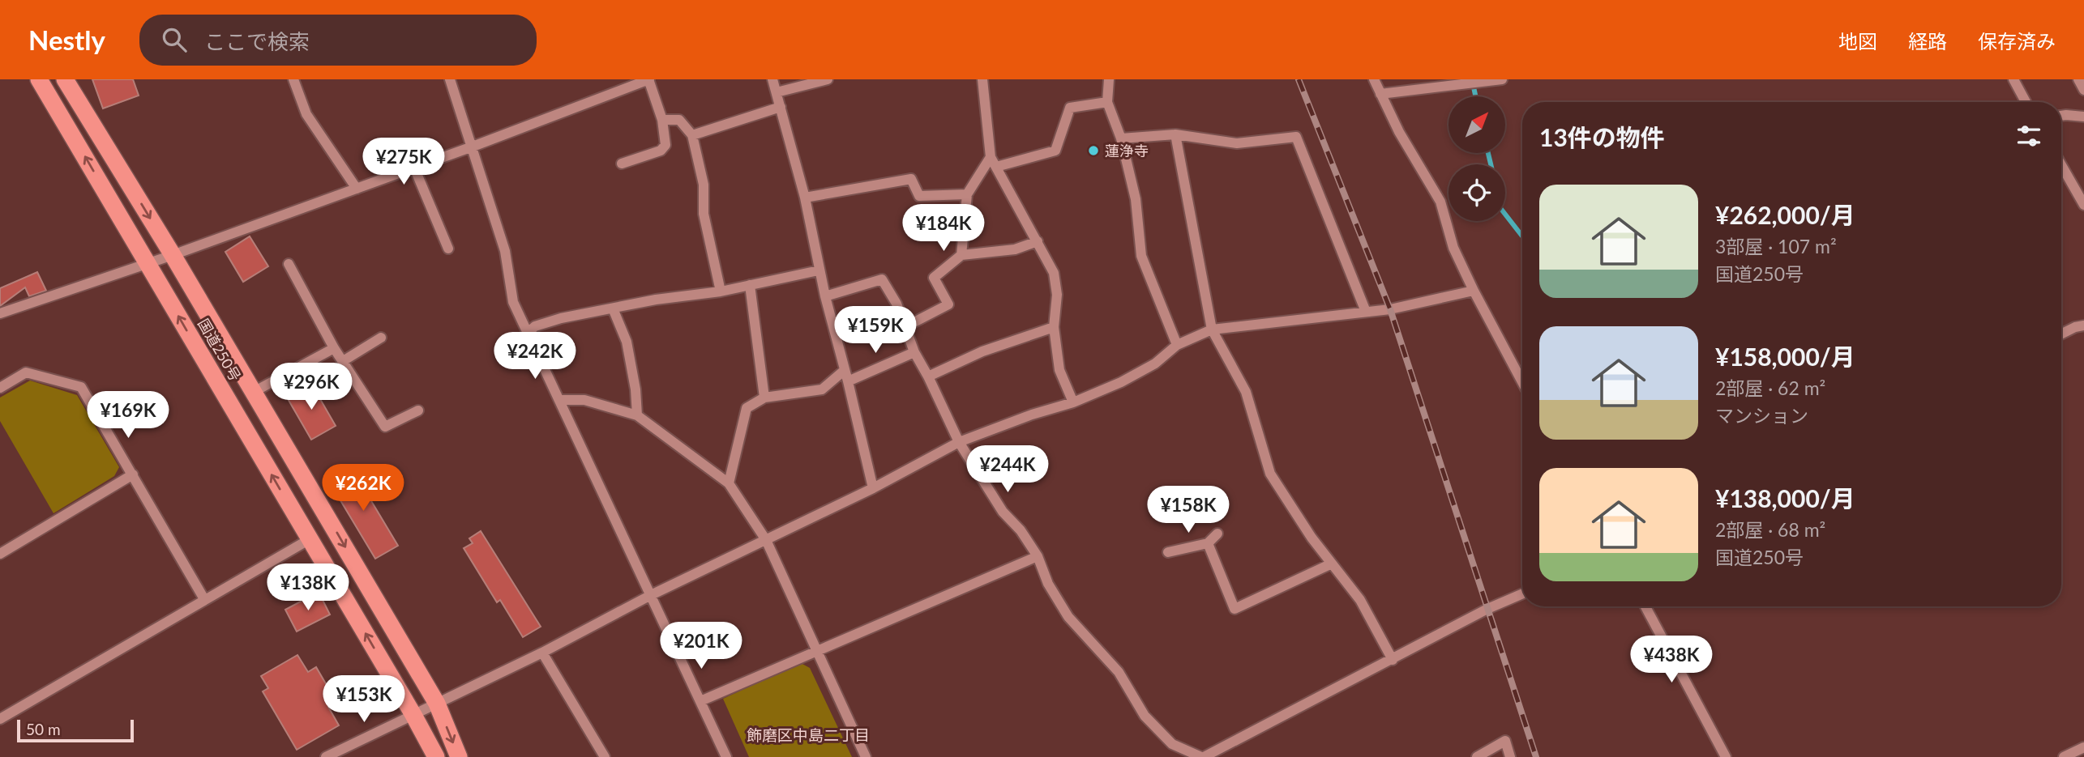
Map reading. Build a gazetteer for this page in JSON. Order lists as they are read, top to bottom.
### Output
{
  "streets": {
    "highway": ["国道250号"]
  },
  "districts": ["飾磨区中島二丁目"],
  "places": ["蓮浄寺"],
  "scale_bar": "50 m",
  "north": "top right",
  "page": {
    "header": "Nestly",
    "search": "ここで検索",
    "nav": ["地図", "経路", "保存済み"],
    "heading": "13件の物件",
    "price": [
      "¥275K",
      "¥184K",
      "¥159K",
      "¥242K",
      "¥296K",
      "¥169K",
      "¥244K",
      "¥262K",
      "¥158K",
      "¥138K",
      "¥201K",
      "¥438K",
      "¥153K"
    ],
    "list": [
      {
        "name": "¥262,000/月",
        "note": "3部屋 · 107 m² · 国道250号"
      },
      {
        "name": "¥158,000/月",
        "note": "2部屋 · 62 m² · マンション"
      },
      {
        "name": "¥138,000/月",
        "note": "2部屋 · 68 m² · 国道250号"
      }
    ],
    "scale": "50 m"
  }
}
